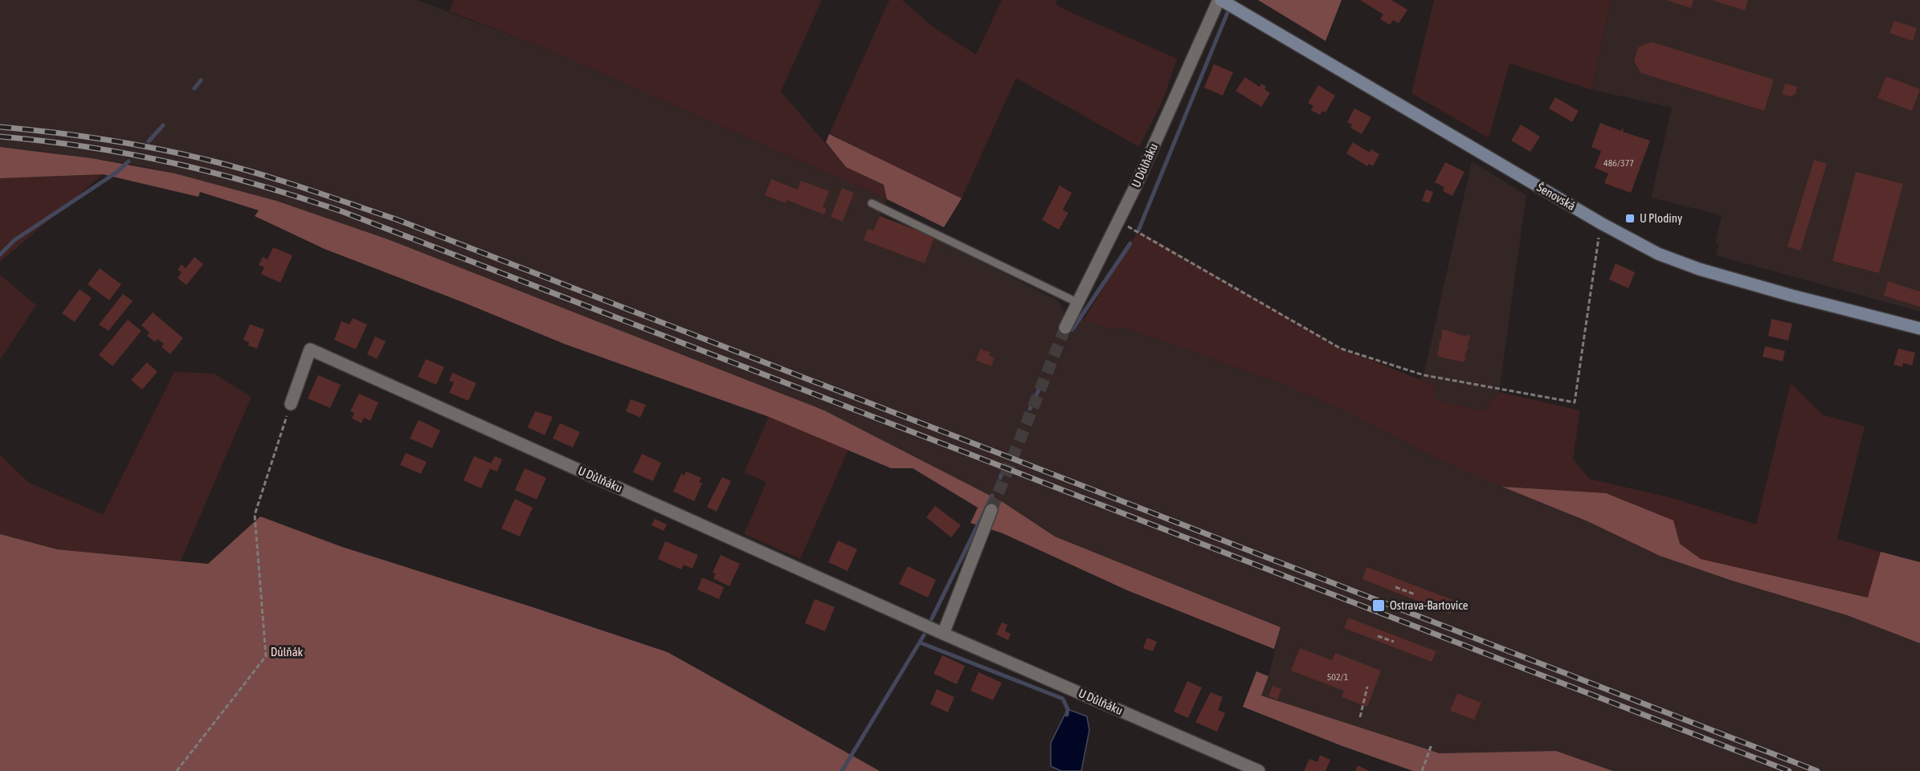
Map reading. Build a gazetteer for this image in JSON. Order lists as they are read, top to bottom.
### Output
{
  "streets": {
    "street": ["U Důlňáku", "Šenovská"]
  },
  "crossings": [
    ["U Důlňáku", "Šenovská"]
  ],
  "parks": ["Důlňák"],
  "places": {
    "transit": ["U Plodiny", "Ostrava-Bartovice"]
  },
  "house_numbers": ["486/377", "502/1"]
}
